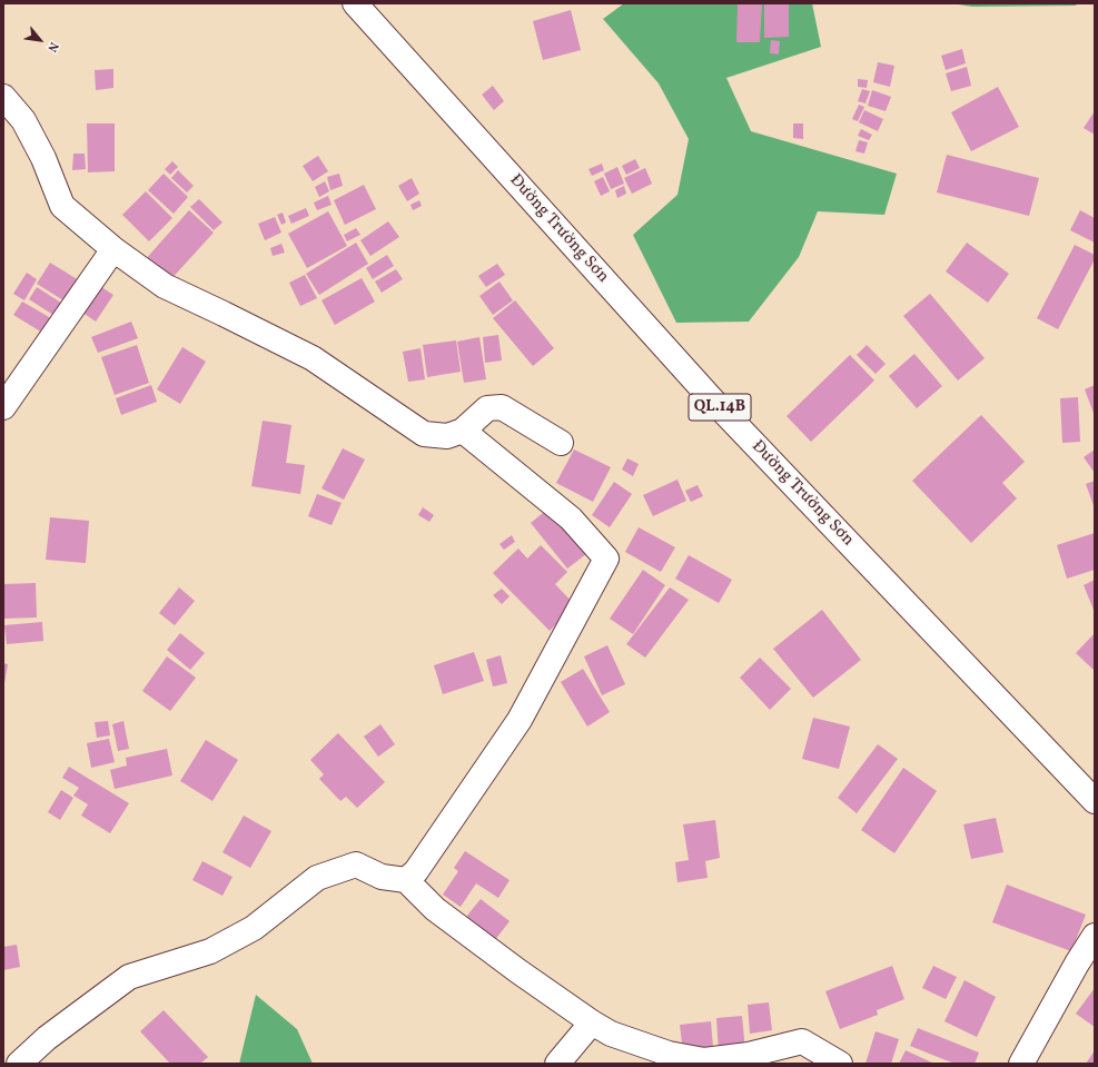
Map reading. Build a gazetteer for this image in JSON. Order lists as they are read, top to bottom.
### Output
{
  "streets": {
    "main road": ["Đường Trường Sơn", "QL.14B"]
  },
  "north": "bottom right"
}
